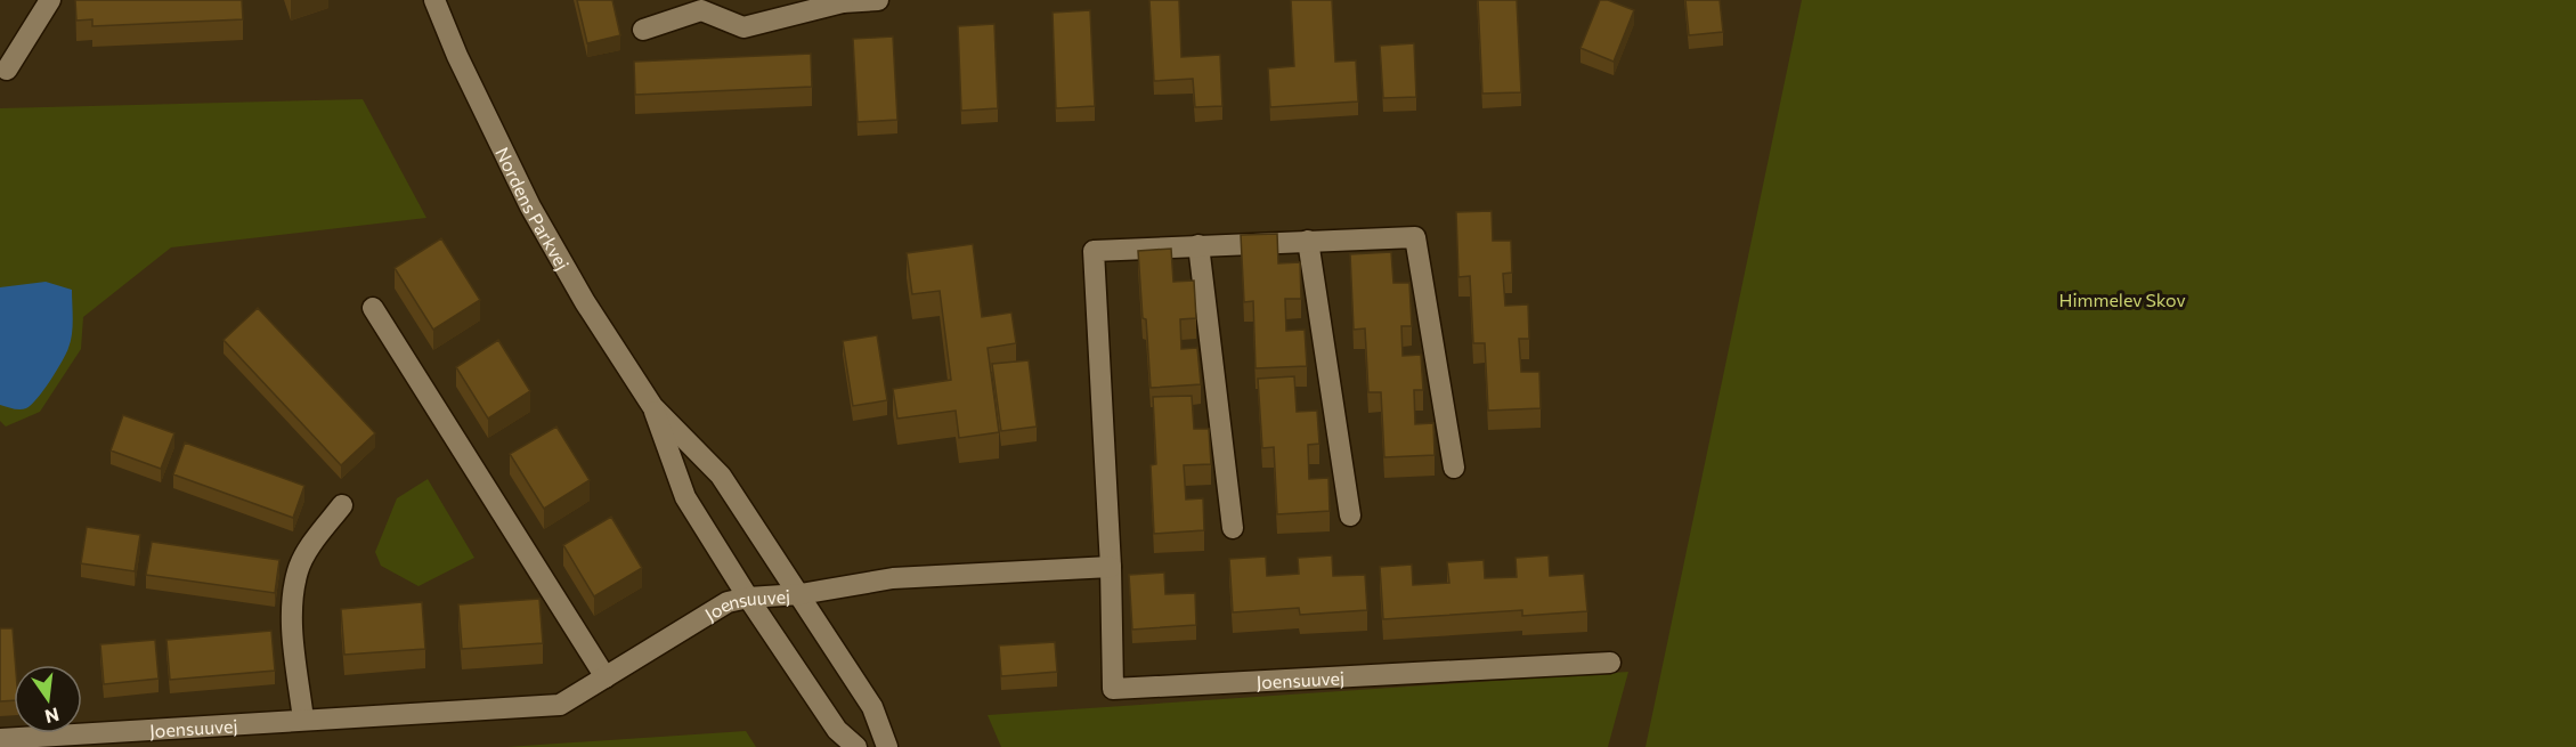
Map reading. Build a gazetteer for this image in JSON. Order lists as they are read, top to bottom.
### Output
{
  "streets": {
    "street": ["Nordens Parkvej", "Joensuuvej"]
  },
  "crossings": [
    ["Nordens Parkvej", "Joensuuvej"]
  ],
  "parks": ["Himmelev Skov"],
  "north": "bottom"
}
